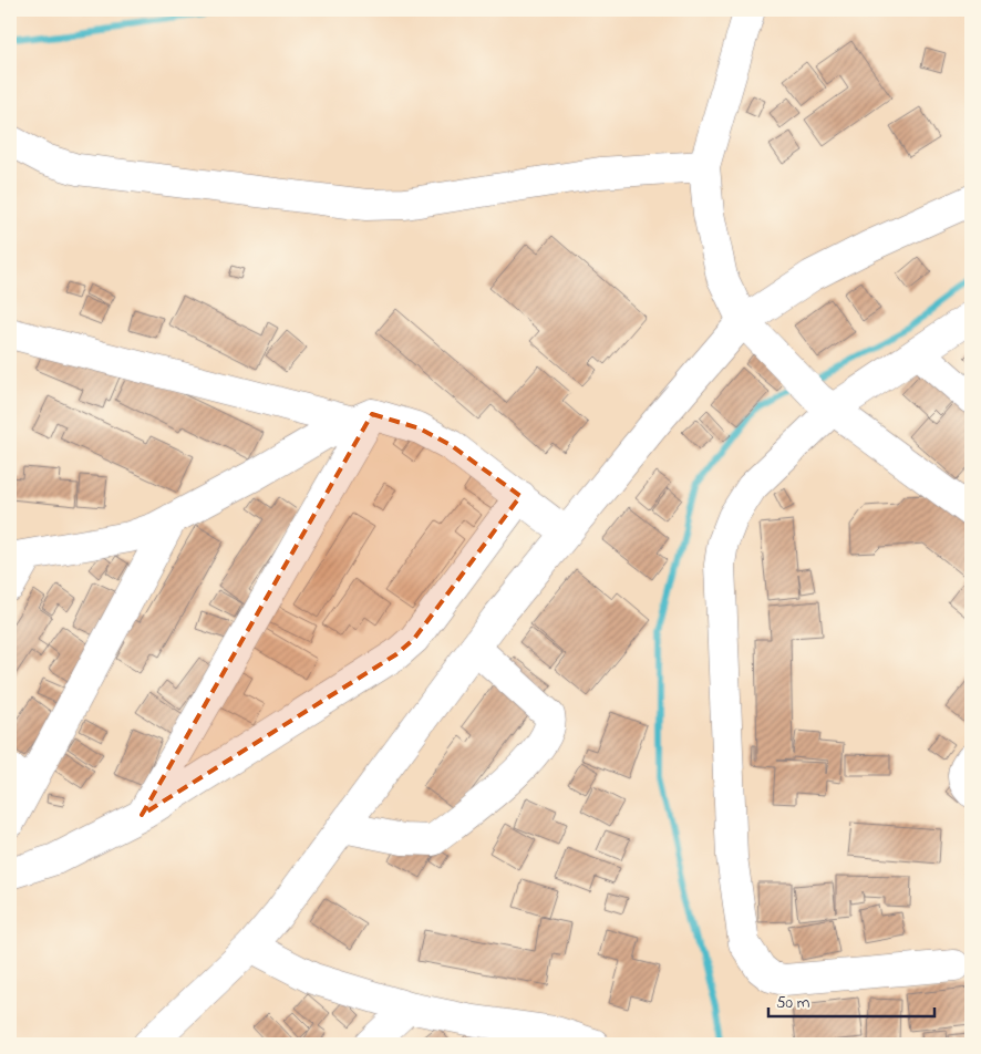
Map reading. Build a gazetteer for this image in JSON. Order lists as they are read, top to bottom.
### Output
{
  "scale_bar": "50 m"
}
